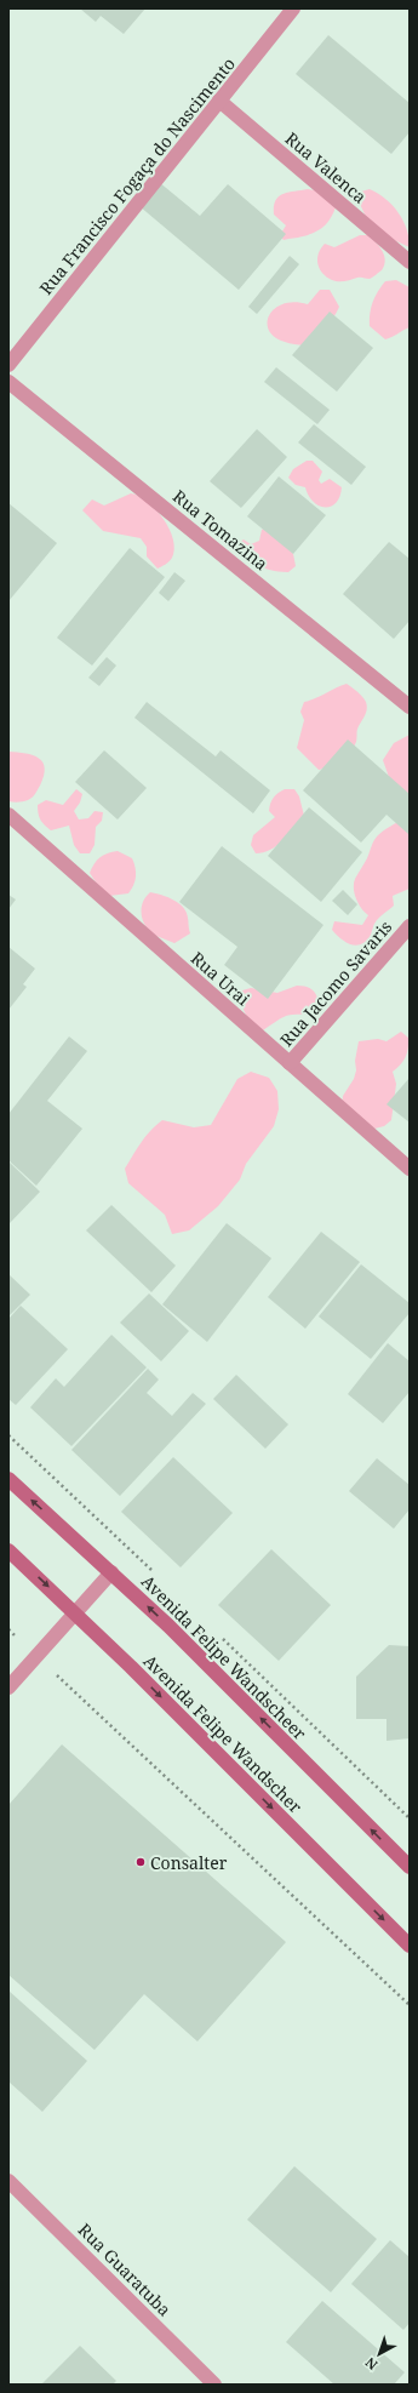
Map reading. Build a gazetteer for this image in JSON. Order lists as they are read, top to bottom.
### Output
{
  "streets": {
    "main road": ["Avenida Felipe Wandscheer", "Avenida Felipe Wandscher"],
    "street": [
      "Rua Valenca",
      "Rua Francisco Fogaça do Nascimento",
      "Rua Tomazina",
      "Rua Urai",
      "Rua Jacomo Savaris",
      "Rua Guaratuba"
    ]
  },
  "crossings": [
    ["Rua Valenca", "Rua Francisco Fogaça do Nascimento"],
    ["Rua Urai", "Rua Jacomo Savaris"]
  ],
  "one_way": ["Avenida Felipe Wandscheer", "Avenida Felipe Wandscher"],
  "places": ["Consalter"],
  "north": "bottom left"
}
